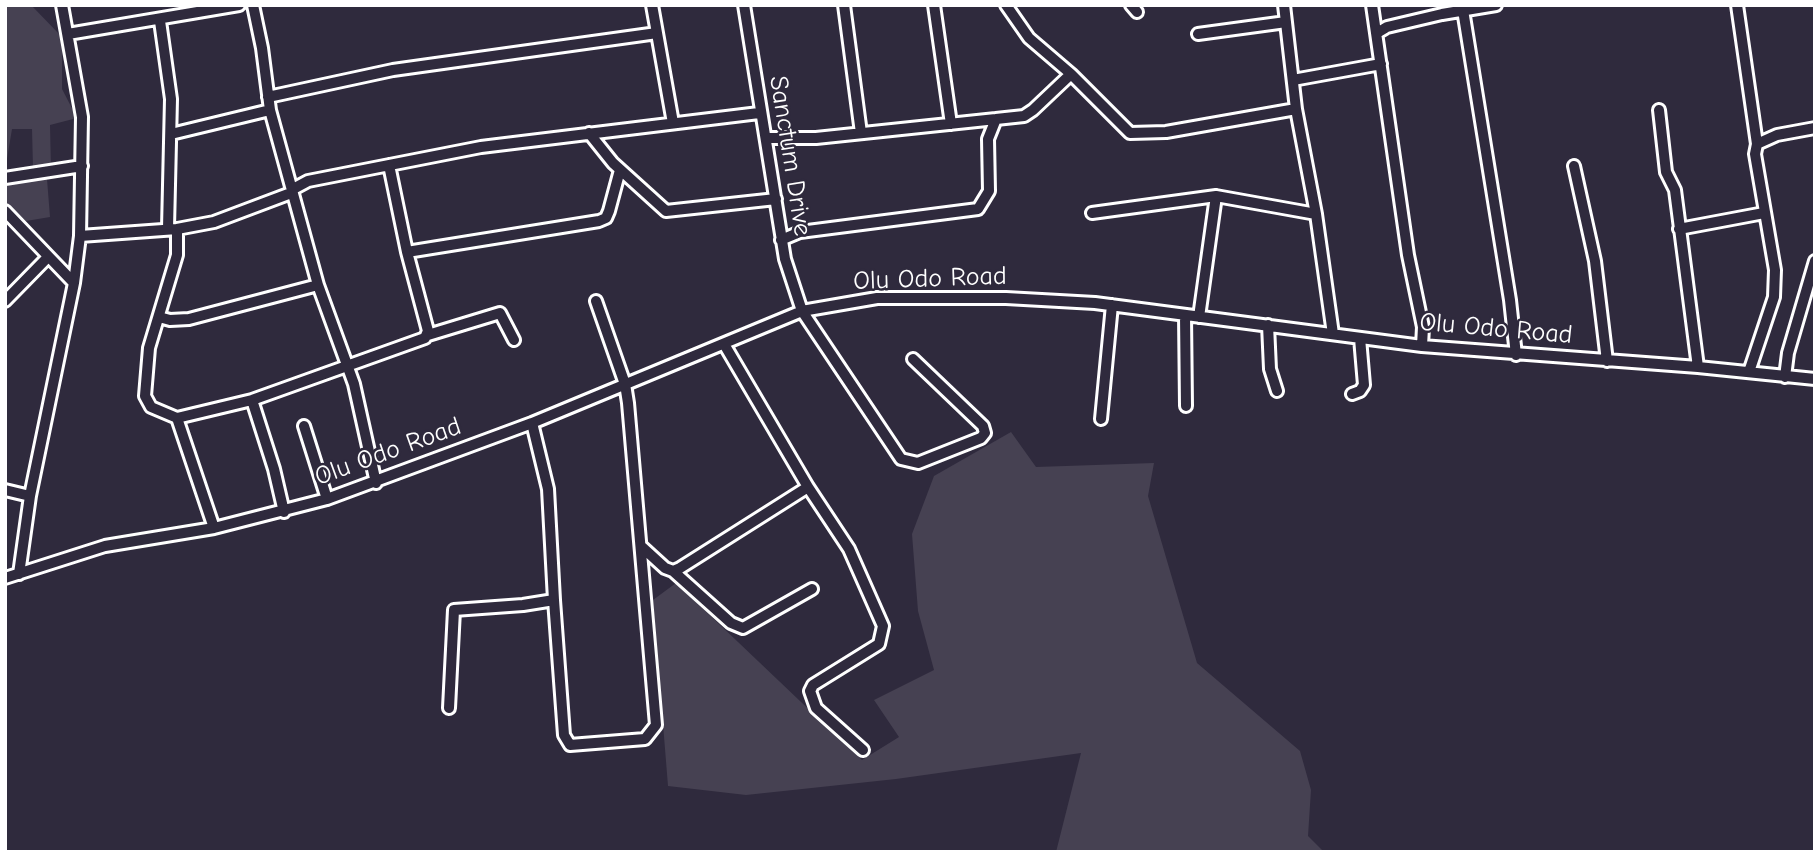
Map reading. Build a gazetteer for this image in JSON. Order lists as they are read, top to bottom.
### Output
{
  "streets": {
    "street": ["Sanctum Drive", "Olu Odo Road"]
  },
  "crossings": [
    ["Sanctum Drive", "Olu Odo Road"]
  ]
}
